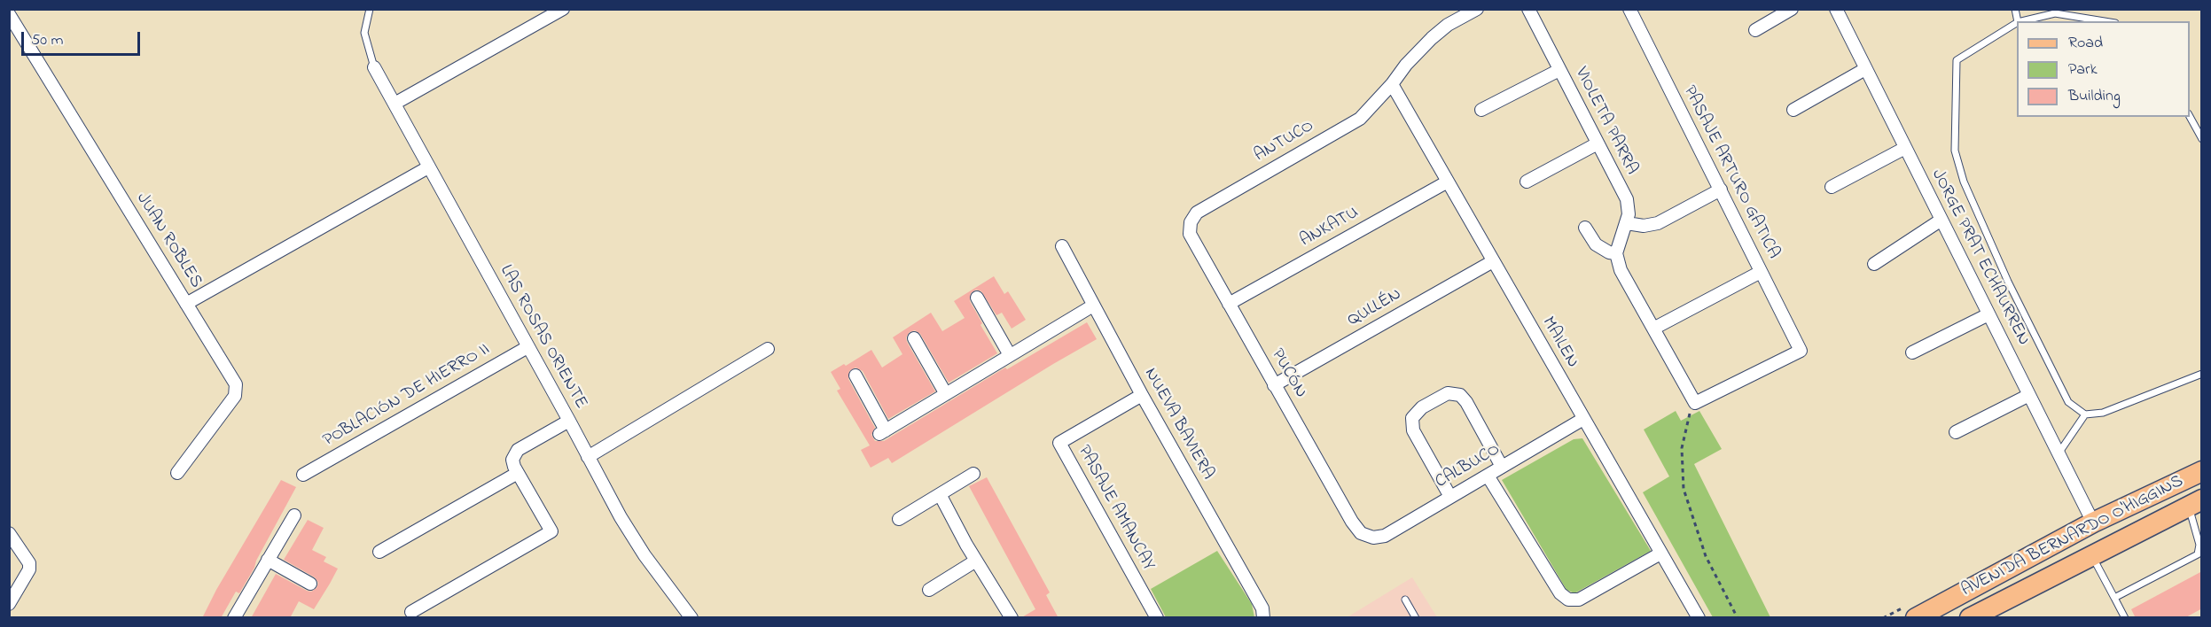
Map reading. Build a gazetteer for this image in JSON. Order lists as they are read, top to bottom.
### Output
{
  "streets": {
    "main road": ["AVENIDA BERNARDO O'HIGGINS"],
    "street": [
      "VIOLETA PARRA",
      "ANTUCO",
      "PASAJE ARTURO GATICA",
      "ANKATU",
      "JUAN ROBLES",
      "JORGE PRAT ECHAURREN",
      "QULLÉN",
      "LAS ROSAS ORIENTE",
      "MAILEN",
      "PUCÓN",
      "POBLACIÓN DE HIERRO II",
      "NUEVA BAVIERA",
      "CALBUCO",
      "PASAJE AMANCAY"
    ]
  },
  "crossings": [
    ["ANTUCO", "MAILEN"],
    ["ANTUCO", "PUCÓN"],
    ["ANKATU", "MAILEN"],
    ["ANKATU", "PUCÓN"],
    ["JUAN ROBLES", "LAS ROSAS ORIENTE"],
    ["JORGE PRAT ECHAURREN", "AVENIDA BERNARDO O'HIGGINS"],
    ["QULLÉN", "MAILEN"],
    ["QULLÉN", "PUCÓN"],
    ["LAS ROSAS ORIENTE", "POBLACIÓN DE HIERRO II"],
    ["MAILEN", "CALBUCO"],
    ["PUCÓN", "CALBUCO"],
    ["NUEVA BAVIERA", "PASAJE AMANCAY"]
  ],
  "legend": ["Road", "Park", "Building"],
  "scale_bar": "50 m"
}
